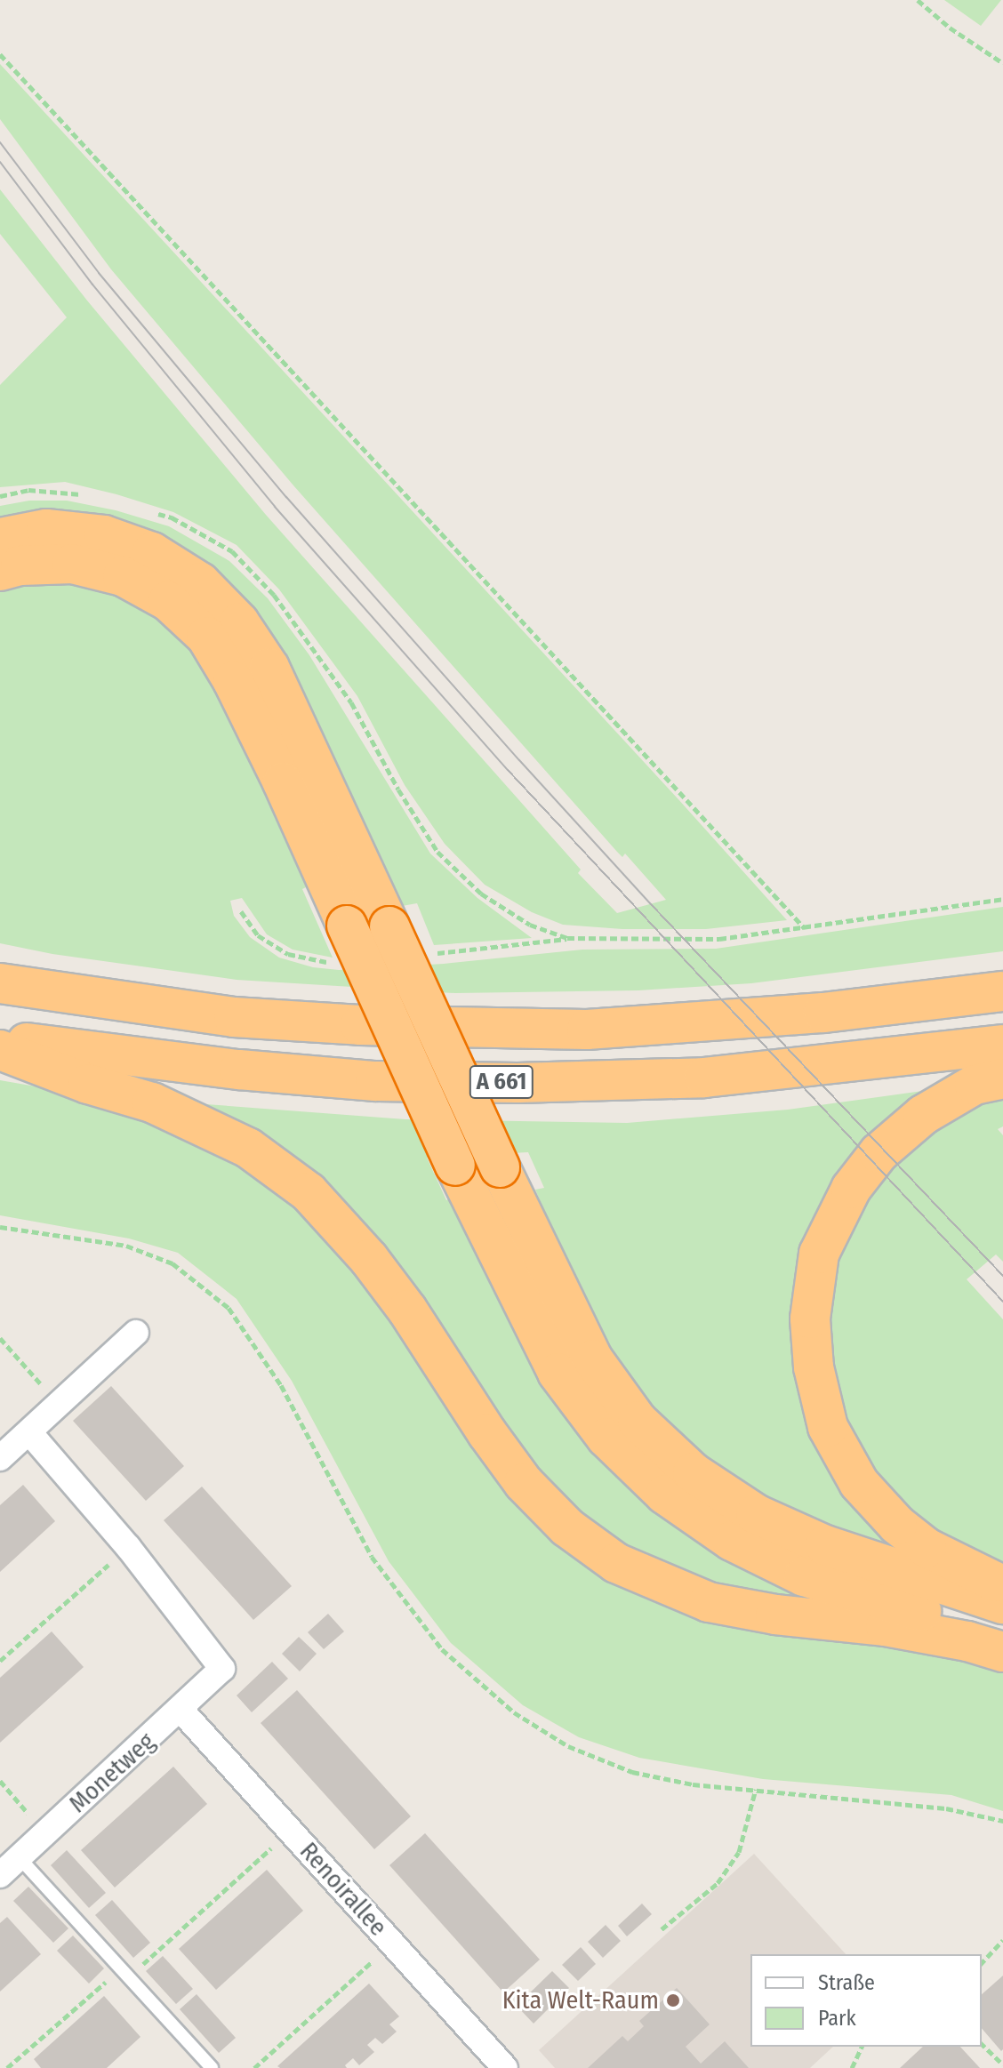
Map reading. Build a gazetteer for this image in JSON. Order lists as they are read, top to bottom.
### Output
{
  "streets": {
    "highway": ["A 661"],
    "street": ["Monetweg", "Renoirallee"]
  },
  "crossings": [
    ["Monetweg", "Renoirallee"]
  ],
  "places": ["Kita Welt-Raum"],
  "legend": ["Straße", "Park"]
}
